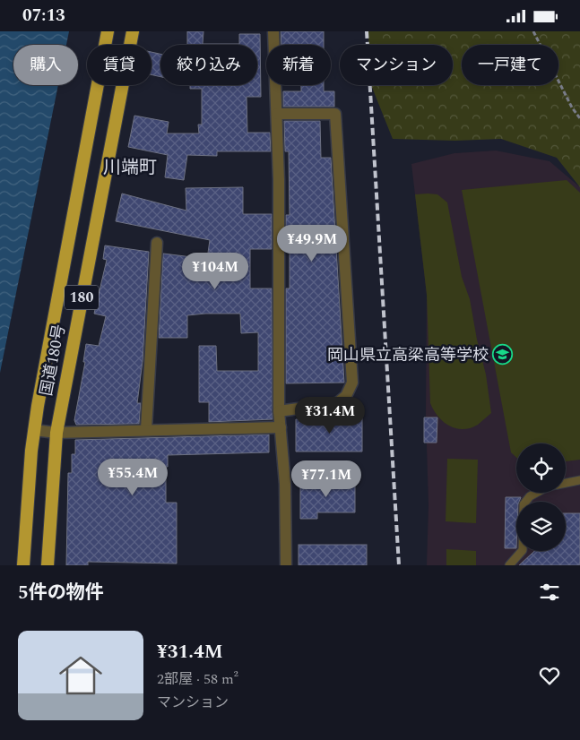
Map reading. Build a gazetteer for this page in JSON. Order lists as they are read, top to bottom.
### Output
{
  "streets": {
    "highway": ["180", "国道180号"]
  },
  "districts": ["川端町"],
  "places": {
    "school or university": ["岡山県立高梁高等学校"]
  },
  "page": {
    "status": "07:13",
    "chip": [
      "購入",
      "賃貸",
      "絞り込み",
      "新着",
      "マンション",
      "一戸建て"
    ],
    "price": [
      "¥49.9M",
      "¥104M",
      "¥31.4M",
      "¥55.4M",
      "¥77.1M"
    ],
    "heading": "5件の物件",
    "list": [
      {
        "name": "¥31.4M",
        "note": "2部屋 · 58 m² · マンション"
      }
    ]
  }
}
